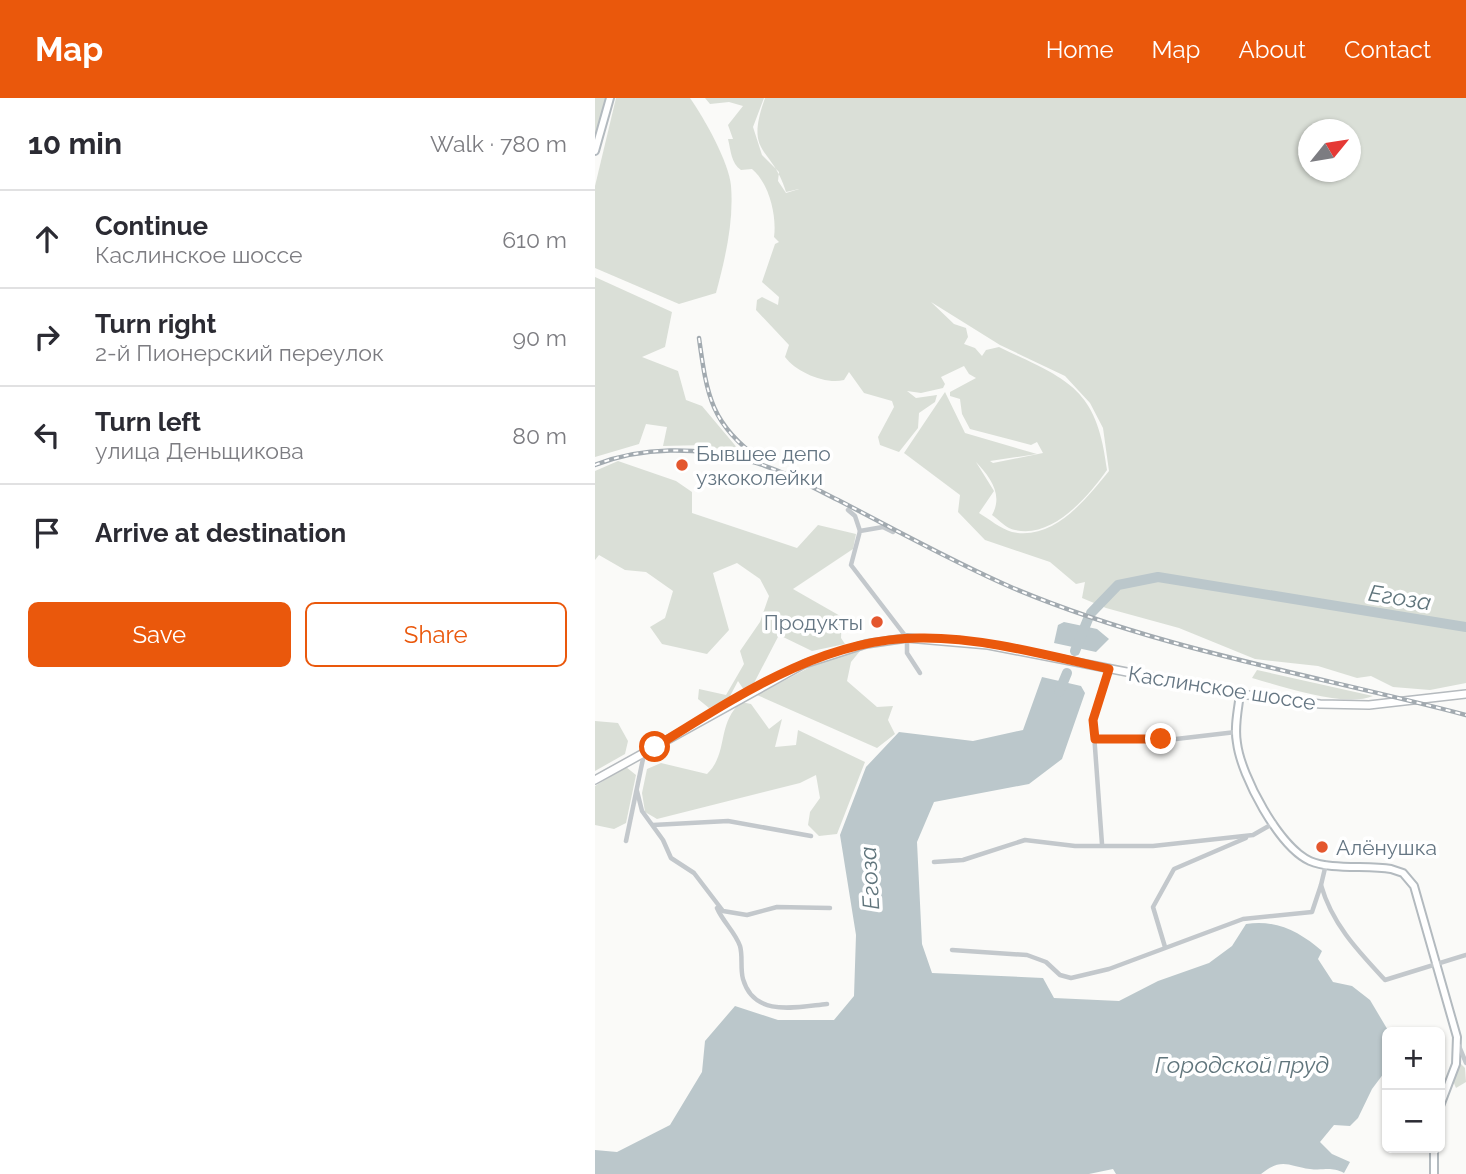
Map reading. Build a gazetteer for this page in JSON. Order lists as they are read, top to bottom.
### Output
{
  "streets": {
    "main road": ["Каслинское шоссе"]
  },
  "water": ["Егоза", "Городской пруд"],
  "places": ["Бывшее депо узкоколейки", "Продукты", "Алёнушка"],
  "north": "top right",
  "page": {
    "header": "Map",
    "nav": [
      "Home",
      "Map",
      "About",
      "Contact"
    ],
    "heading": ["10 min", "Walk · 780 m"],
    "list": [
      ["Continue", "Каслинское шоссе", "610 m"],
      ["Turn right", "2-й Пионерский переулок", "90 m"],
      ["Turn left", "улица Деньщикова", "80 m"],
      "Arrive at destination"
    ],
    "buttons": ["Save", "Share"],
    "map_buttons": ["+", "−"]
  }
}
